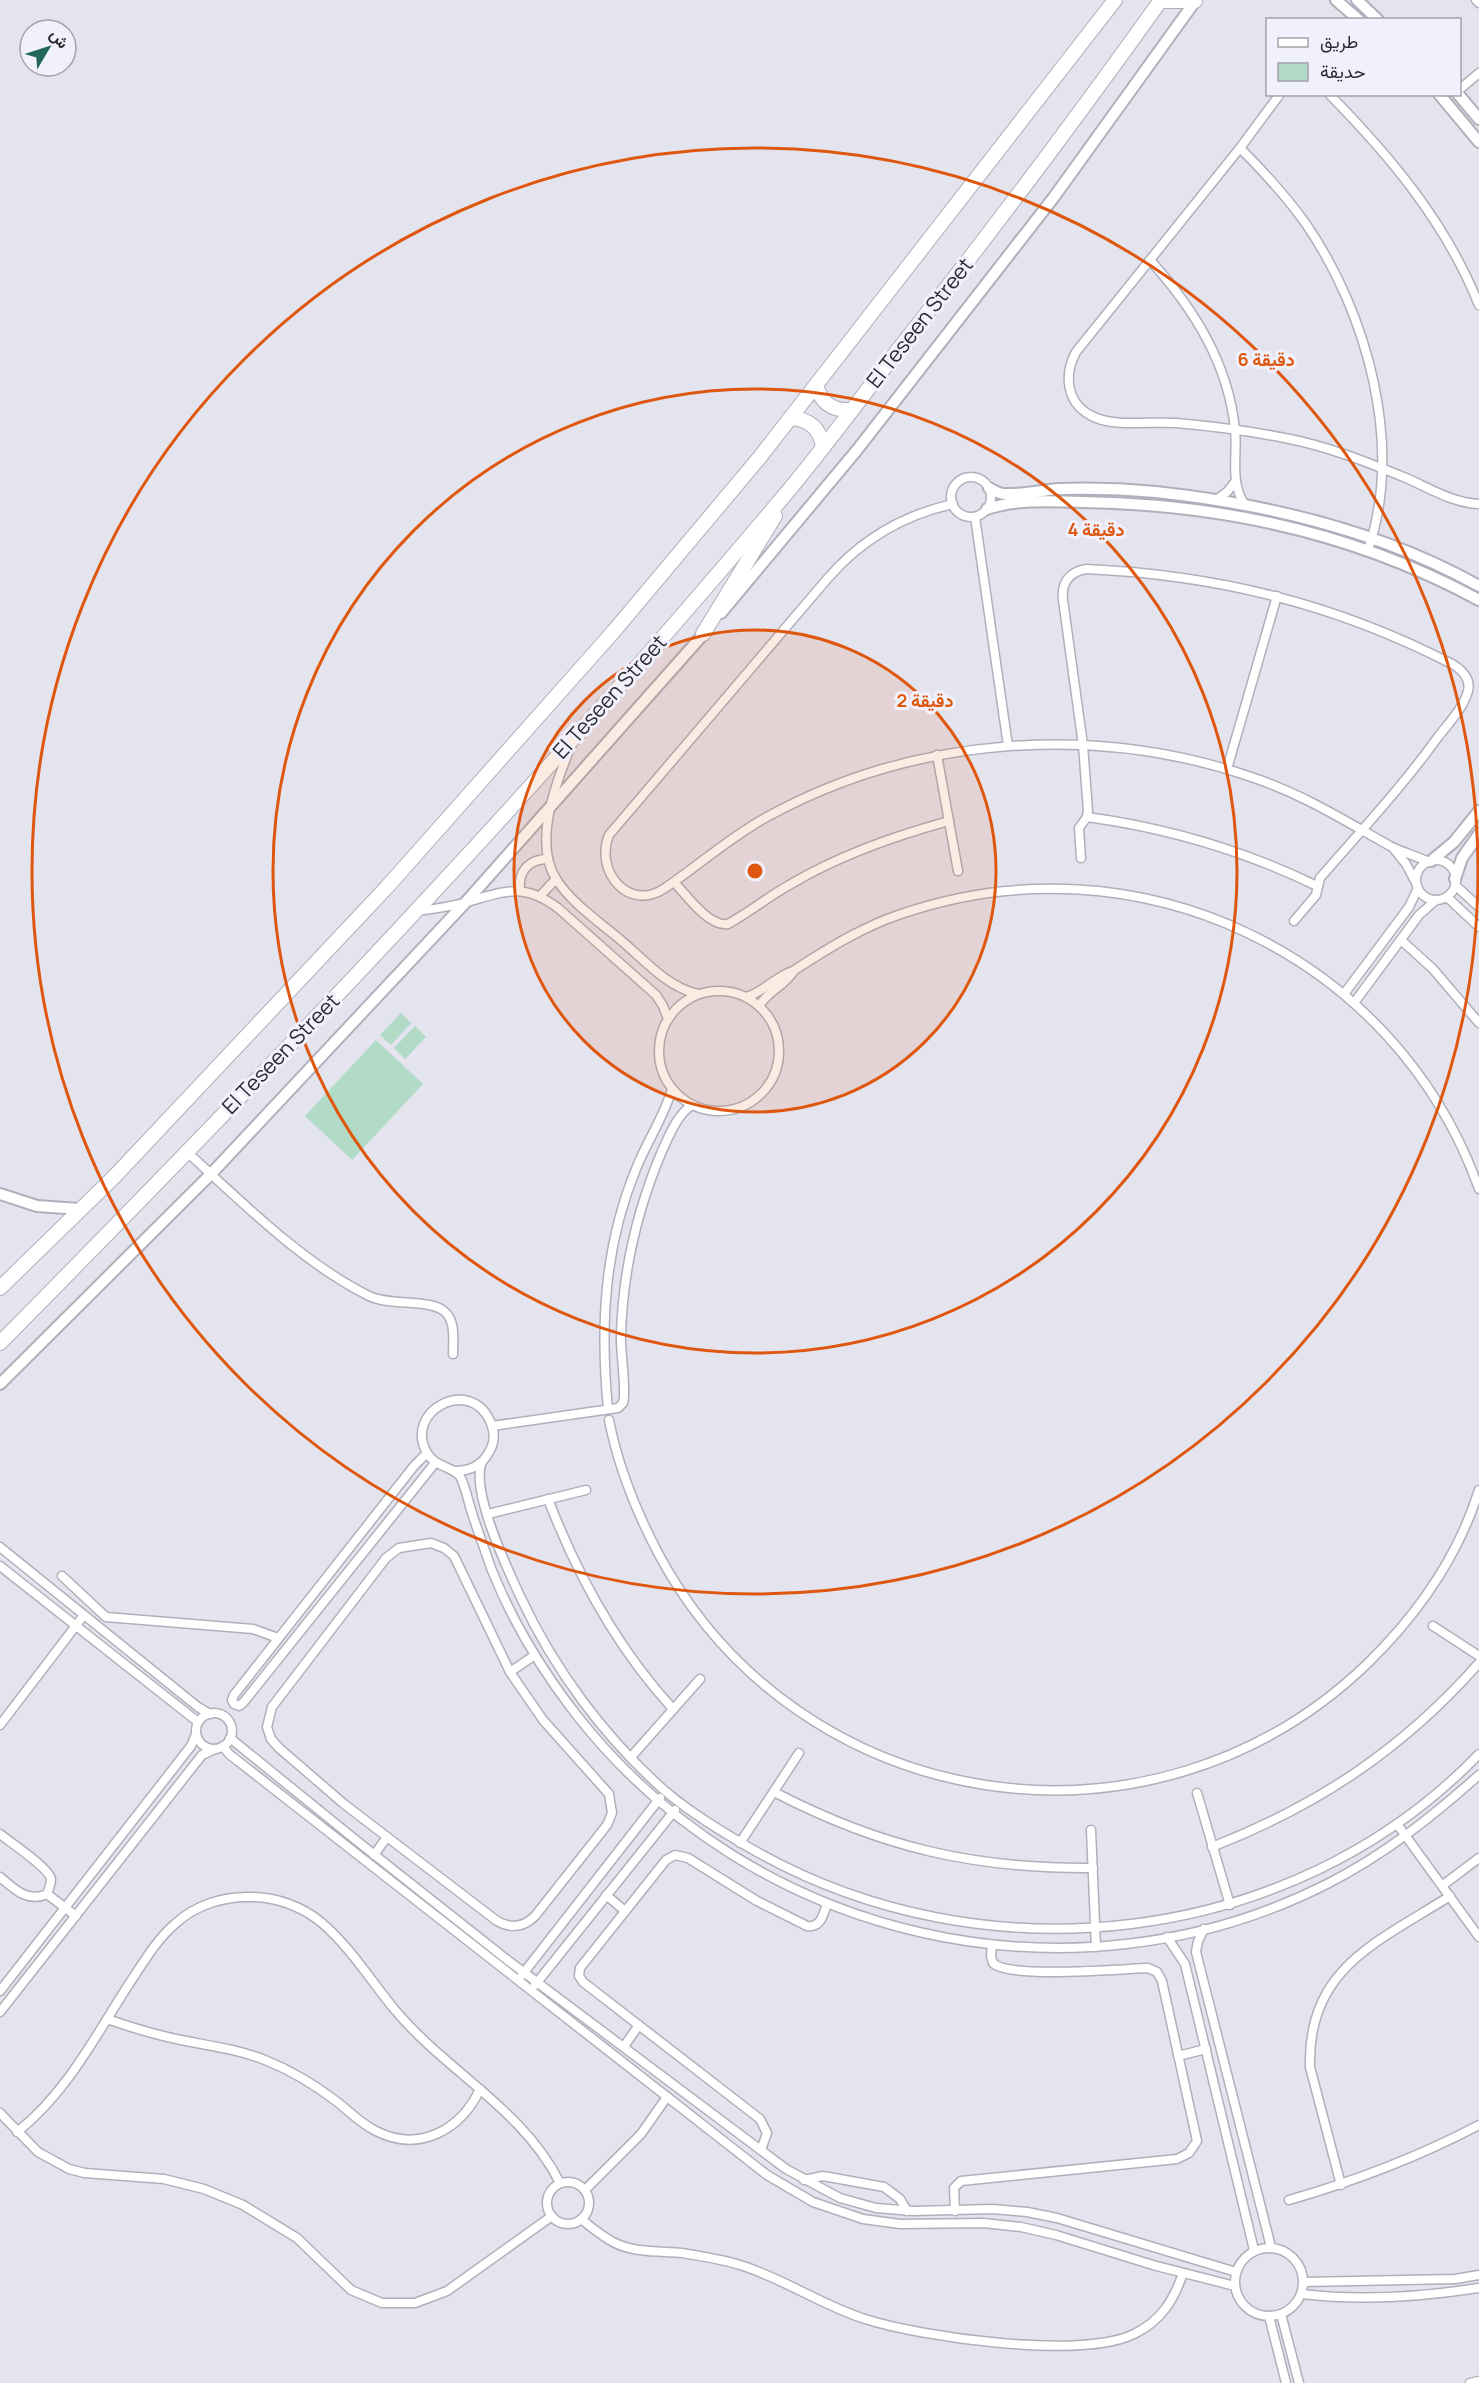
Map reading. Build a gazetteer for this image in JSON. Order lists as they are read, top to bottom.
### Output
{
  "streets": {
    "main road": ["El Teseen Street"]
  },
  "legend": ["طريق", "حديقة"],
  "north": "top right",
  "rings": ["6 دقيقة", "4 دقيقة", "2 دقيقة"]
}
